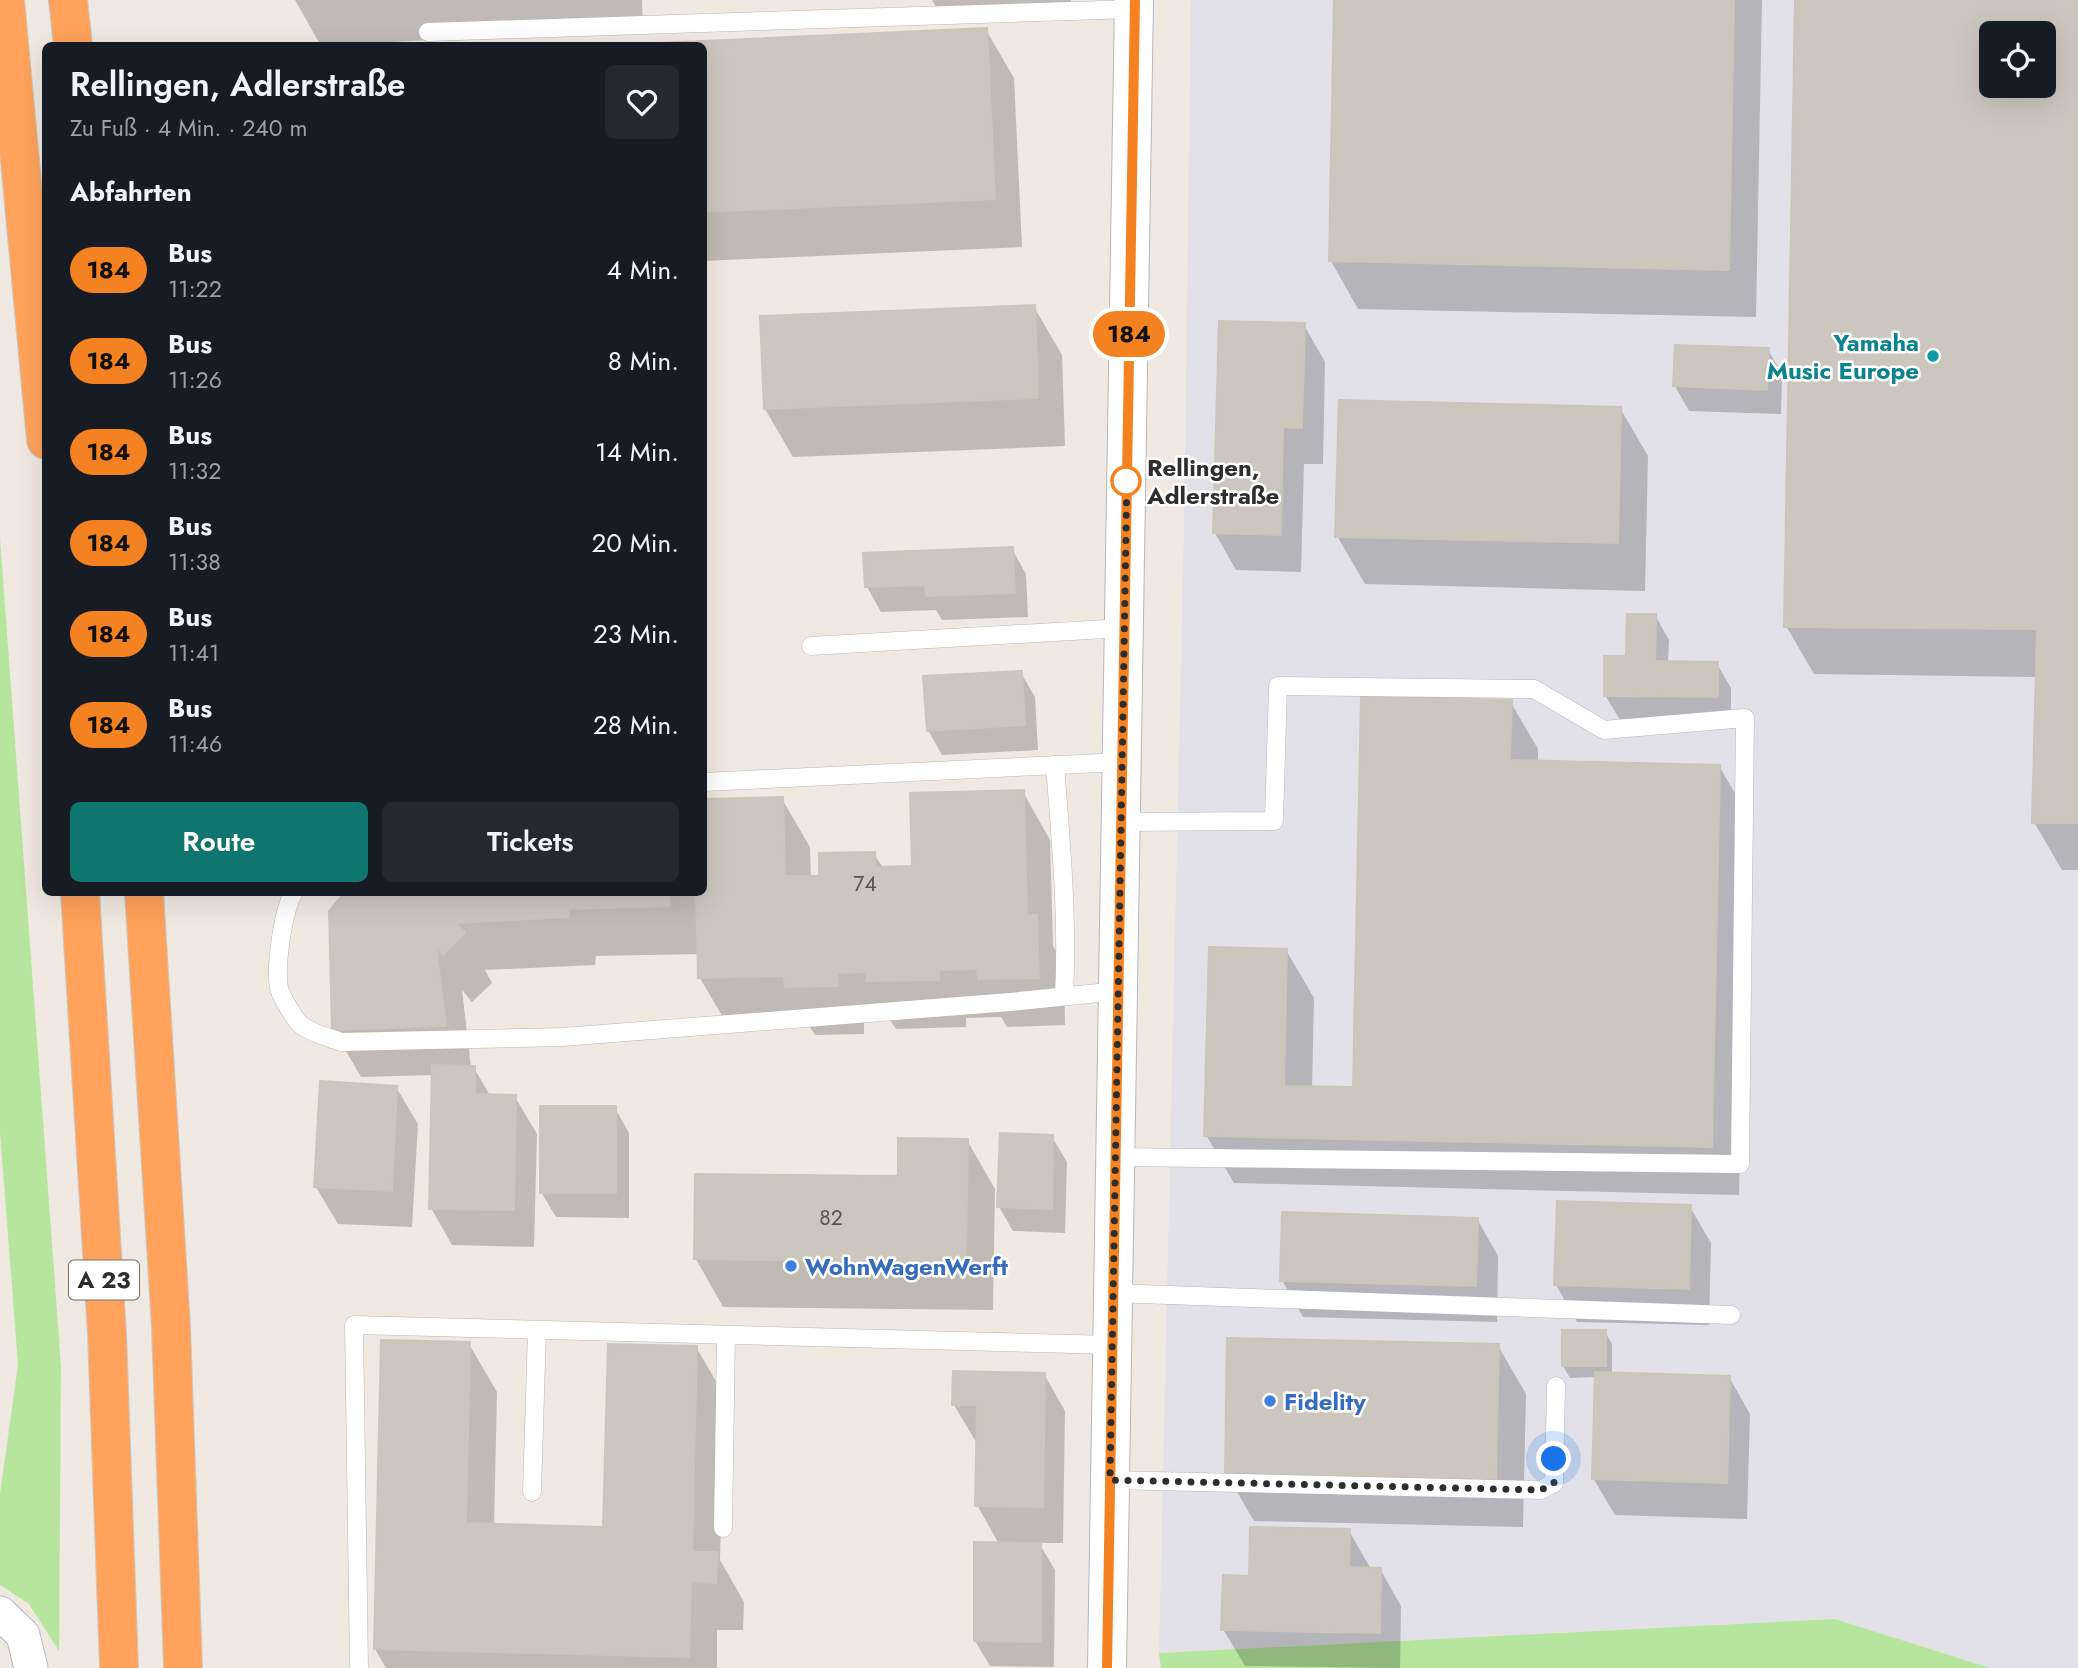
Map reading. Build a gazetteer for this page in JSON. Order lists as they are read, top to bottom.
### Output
{
  "streets": {
    "highway": ["A 23"]
  },
  "places": [
    "Yamaha Music Europe",
    "Rellingen, Adlerstraße",
    "WohnWagenWerft",
    "Fidelity"
  ],
  "lines": ["bus line 184"],
  "house_numbers": ["74", "82"],
  "page": {
    "on_map": "184",
    "heading": [
      ["Rellingen, Adlerstraße", "Zu Fuß · 4 Min. · 240 m"],
      "Abfahrten"
    ],
    "list": [
      {
        "mark": "184",
        "name": "Bus",
        "note": "11:22",
        "value": "4 Min."
      },
      {
        "mark": "184",
        "name": "Bus",
        "note": "11:26",
        "value": "8 Min."
      },
      {
        "mark": "184",
        "name": "Bus",
        "note": "11:32",
        "value": "14 Min."
      },
      {
        "mark": "184",
        "name": "Bus",
        "note": "11:38",
        "value": "20 Min."
      },
      {
        "mark": "184",
        "name": "Bus",
        "note": "11:41",
        "value": "23 Min."
      },
      {
        "mark": "184",
        "name": "Bus",
        "note": "11:46",
        "value": "28 Min."
      }
    ],
    "buttons": ["Route", "Tickets"]
  }
}
